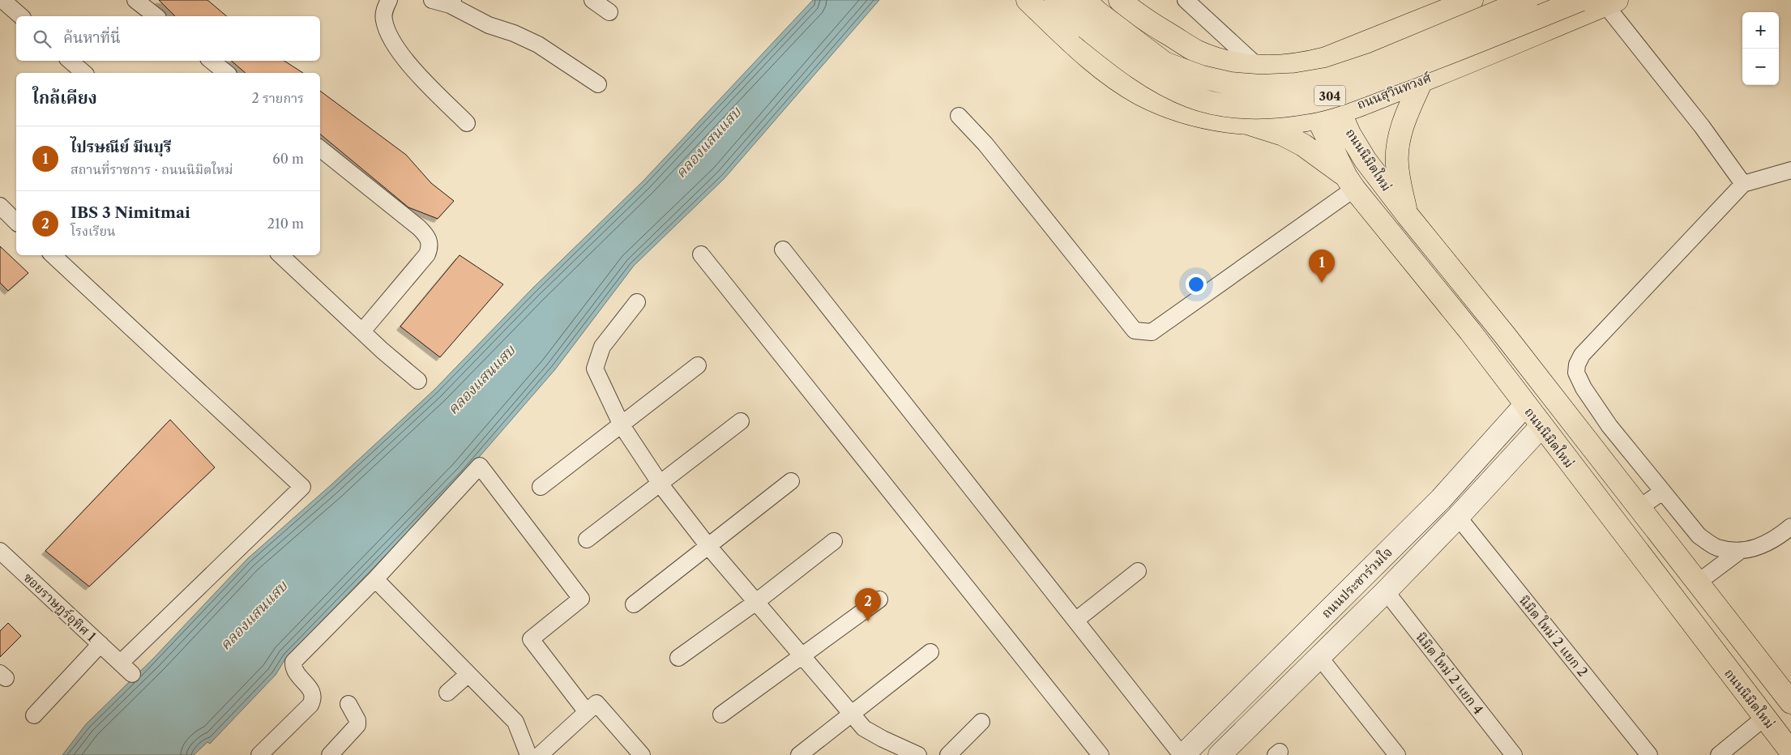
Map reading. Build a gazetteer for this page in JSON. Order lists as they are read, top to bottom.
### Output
{
  "streets": {
    "main road": [
      "ถนนสุวินทวงศ์",
      "304",
      "ถนนนิมิตใหม่",
      "ถนนประชาร่วมใจ"
    ],
    "street": ["ซอยราษฎร์อุทิศ 1", "นิมิต ใหม่ 2 แยก 2", "นิมิต ใหม่ 2 แยก 4"]
  },
  "crossings": [
    ["ถนนสุวินทวงศ์", "ถนนนิมิตใหม่"],
    ["ถนนนิมิตใหม่", "ถนนประชาร่วมใจ"],
    ["ถนนประชาร่วมใจ", "นิมิต ใหม่ 2 แยก 2"],
    ["ถนนประชาร่วมใจ", "นิมิต ใหม่ 2 แยก 4"]
  ],
  "water": ["คลองแสนแสบ"],
  "page": {
    "map_buttons": ["+", "−"],
    "search": "ค้นหาที่นี่",
    "heading": ["ใกล้เคียง", "2 รายการ"],
    "list": [
      {
        "mark": "1",
        "name": "ไปรษณีย์ มีนบุรี",
        "note": "สถานที่ราชการ · ถนนนิมิตใหม่",
        "value": "60 m"
      },
      {
        "mark": "2",
        "name": "IBS 3 Nimitmai",
        "note": "โรงเรียน",
        "value": "210 m"
      }
    ],
    "pins": ["1", "2"]
  }
}
